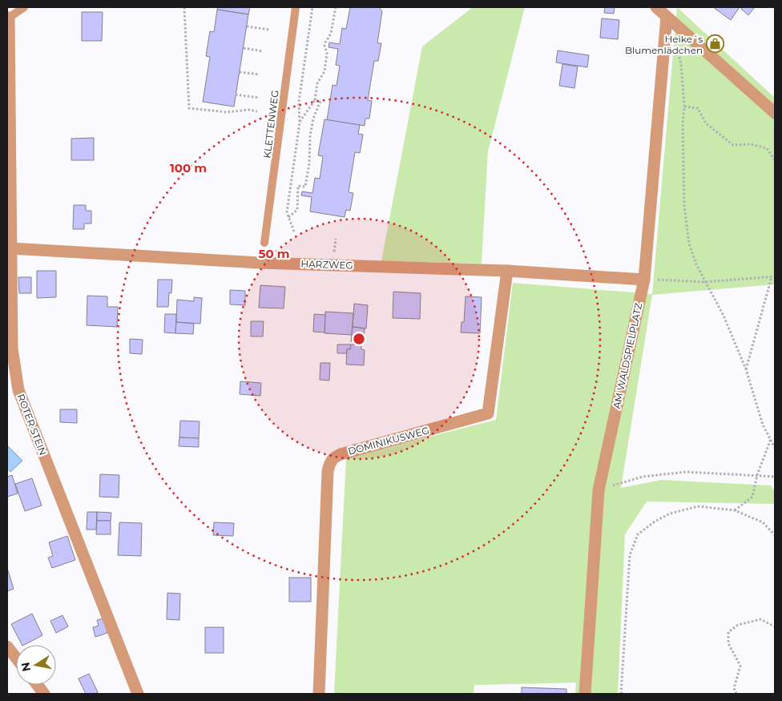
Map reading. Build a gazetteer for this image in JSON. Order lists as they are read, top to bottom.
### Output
{
  "streets": {
    "street": [
      "HARZWEG",
      "AM WALDSPIELPLATZ",
      "ROTER STEIN",
      "DOMINIKUSWEG"
    ],
    "lane": ["KLETTENWEG"]
  },
  "crossings": [
    ["HARZWEG", "AM WALDSPIELPLATZ"],
    ["HARZWEG", "ROTER STEIN"],
    ["HARZWEG", "DOMINIKUSWEG"]
  ],
  "places": {
    "shop": ["Heike´s Blumenlädchen"]
  },
  "north": "left",
  "rings": ["100 m", "50 m"]
}
